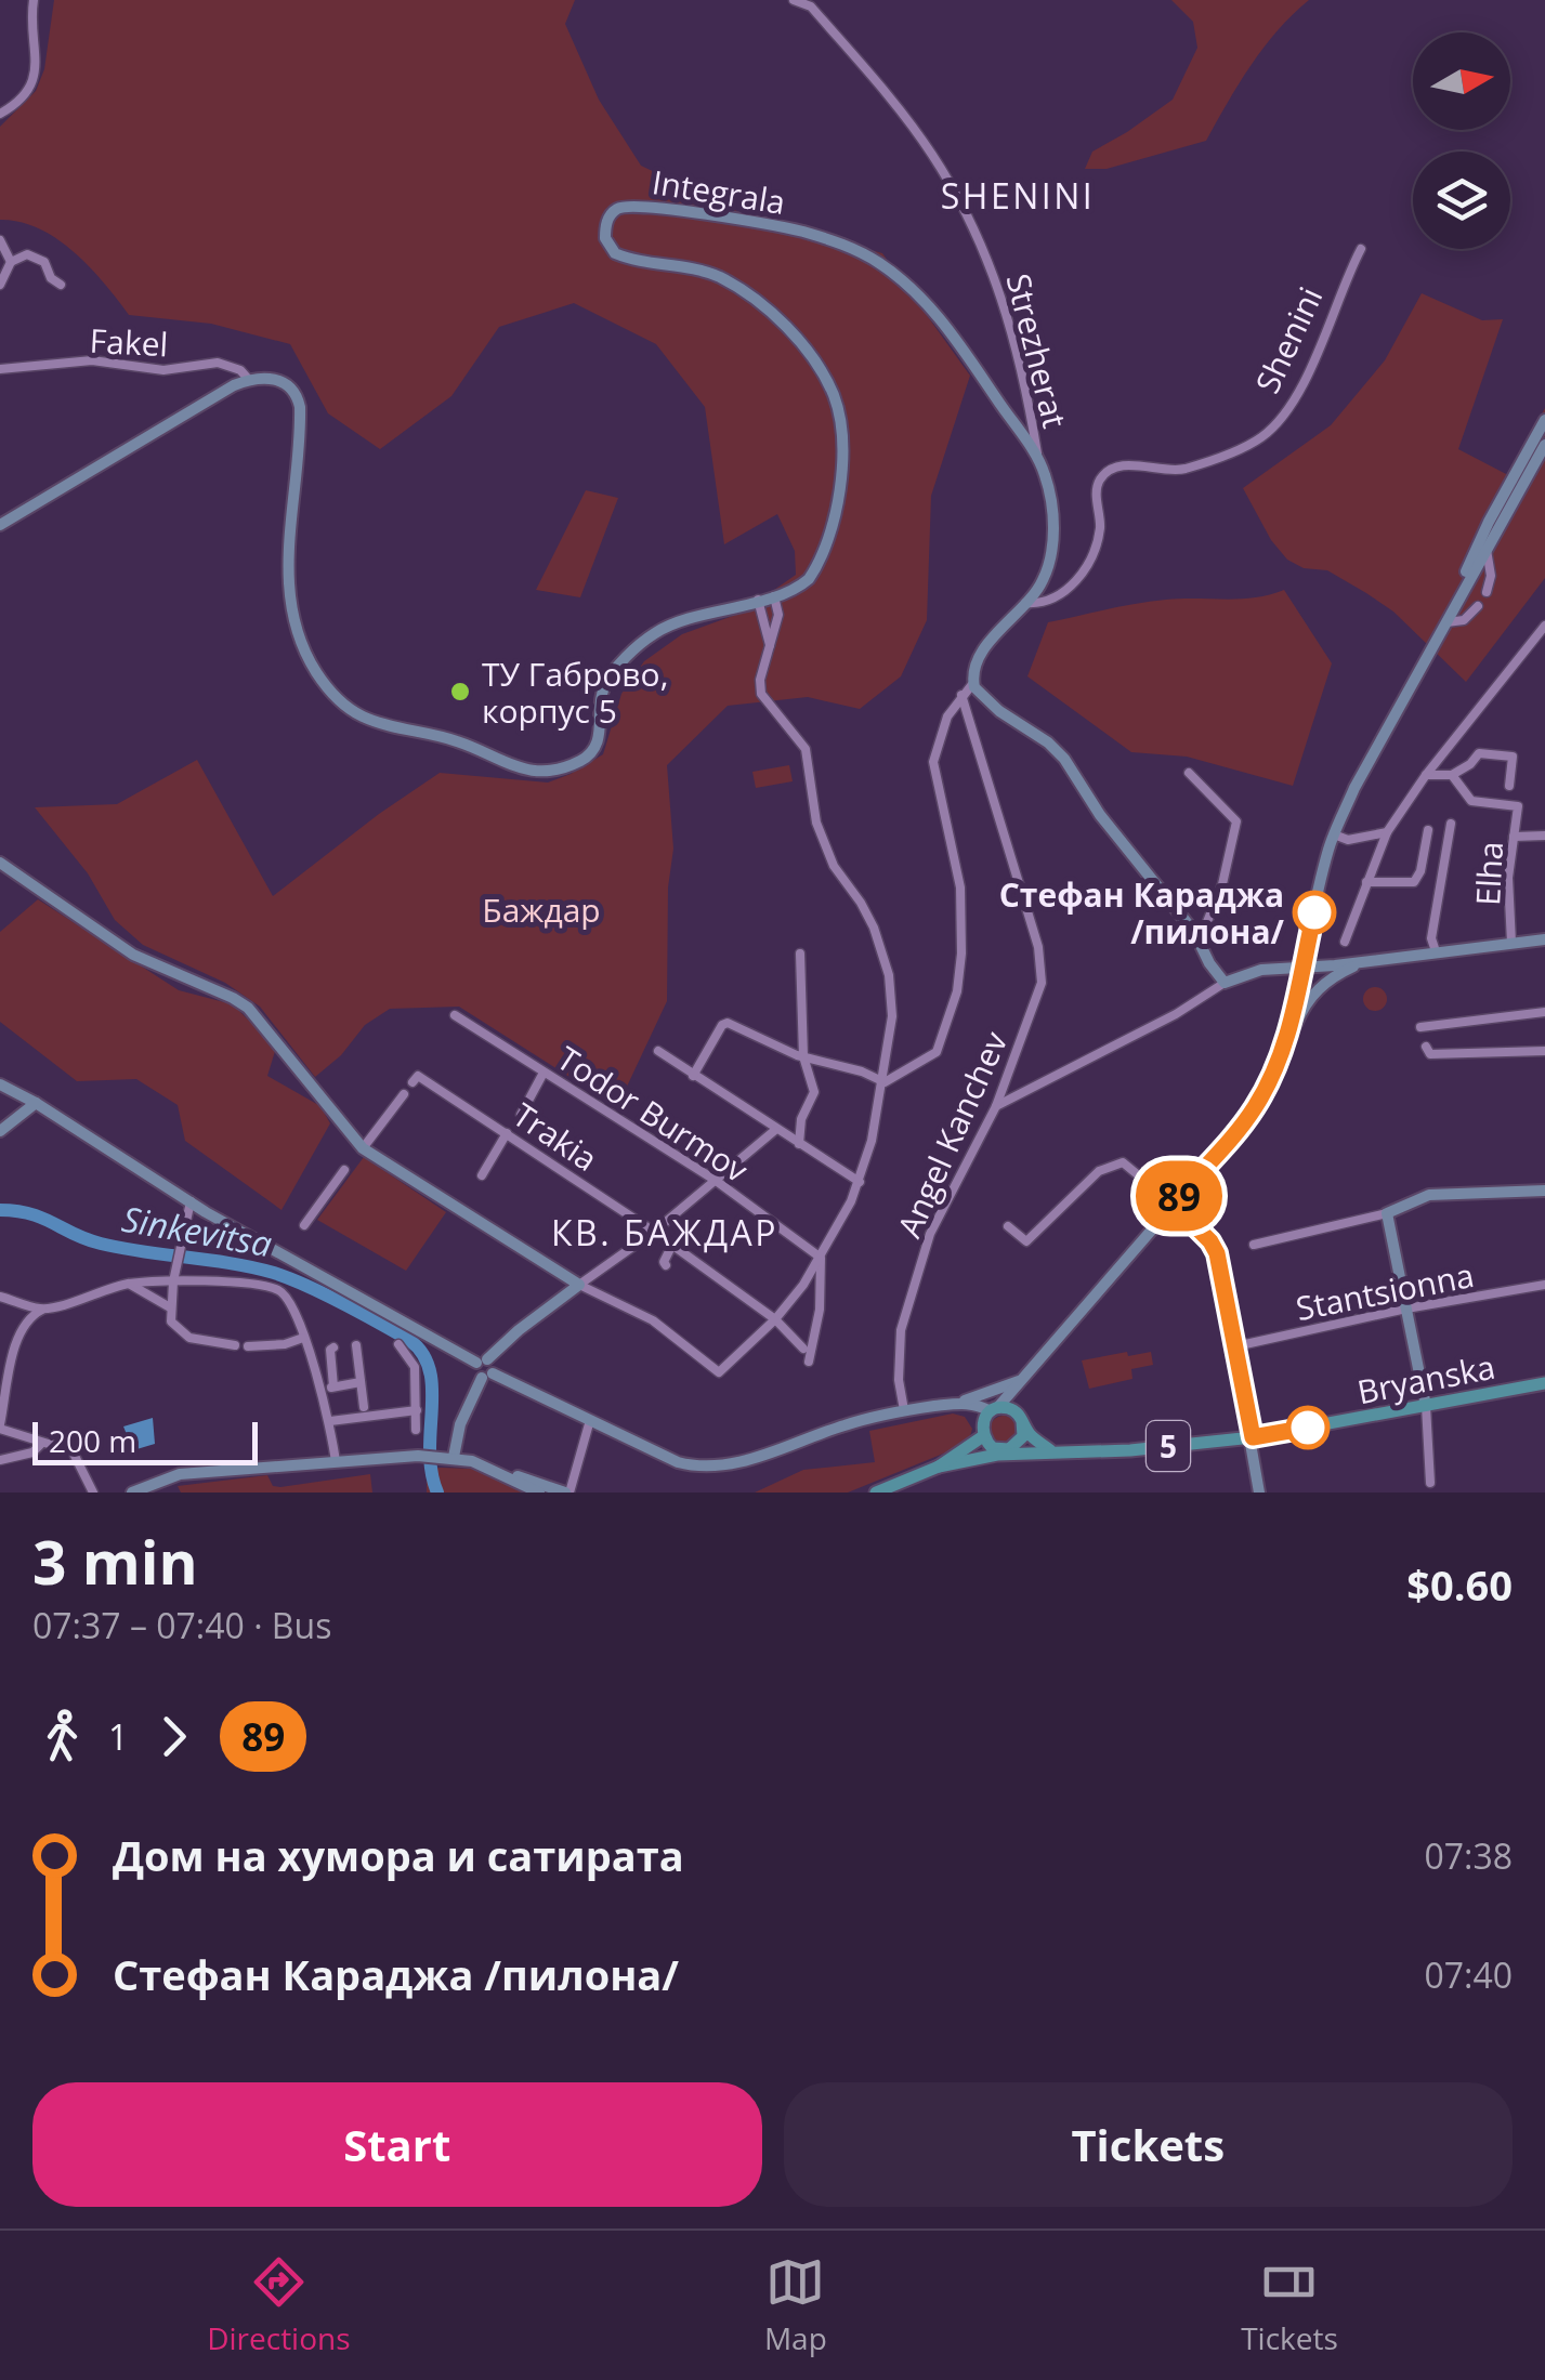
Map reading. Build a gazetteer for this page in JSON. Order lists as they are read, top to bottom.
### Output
{
  "streets": {
    "main road": ["Bryanska", "5"],
    "street": [
      "Integrala",
      "Shenini",
      "Fakel",
      "Strezherat",
      "Elha",
      "Todor Burmov",
      "Angel Kanchev",
      "Trakia",
      "Stantsionna"
    ]
  },
  "crossings": [
    ["Integrala", "Shenini"],
    ["Shenini", "Strezherat"],
    ["Bryanska", "5"]
  ],
  "districts": ["SHENINI", "КВ. БАЖДАР"],
  "water": ["Sinkevitsa"],
  "parks": ["Баждар"],
  "places": ["ТУ Габрово, корпус 5", "Стефан Караджа /пилона/"],
  "lines": ["bus line 89"],
  "scale_bar": "200 m",
  "north": "right",
  "page": {
    "on_map": "89",
    "scale": "200 m",
    "heading": ["3 min", "07:37 – 07:40 · Bus", "$0.60"],
    "legs": ["1", "89"],
    "list": [
      {
        "name": "Дом на хумора и сатирата",
        "value": "07:38"
      },
      {
        "name": "Стефан Караджа /пилона/",
        "value": "07:40"
      }
    ],
    "buttons": ["Start", "Tickets"],
    "tabs": ["Directions", "Map", "Tickets"]
  }
}
